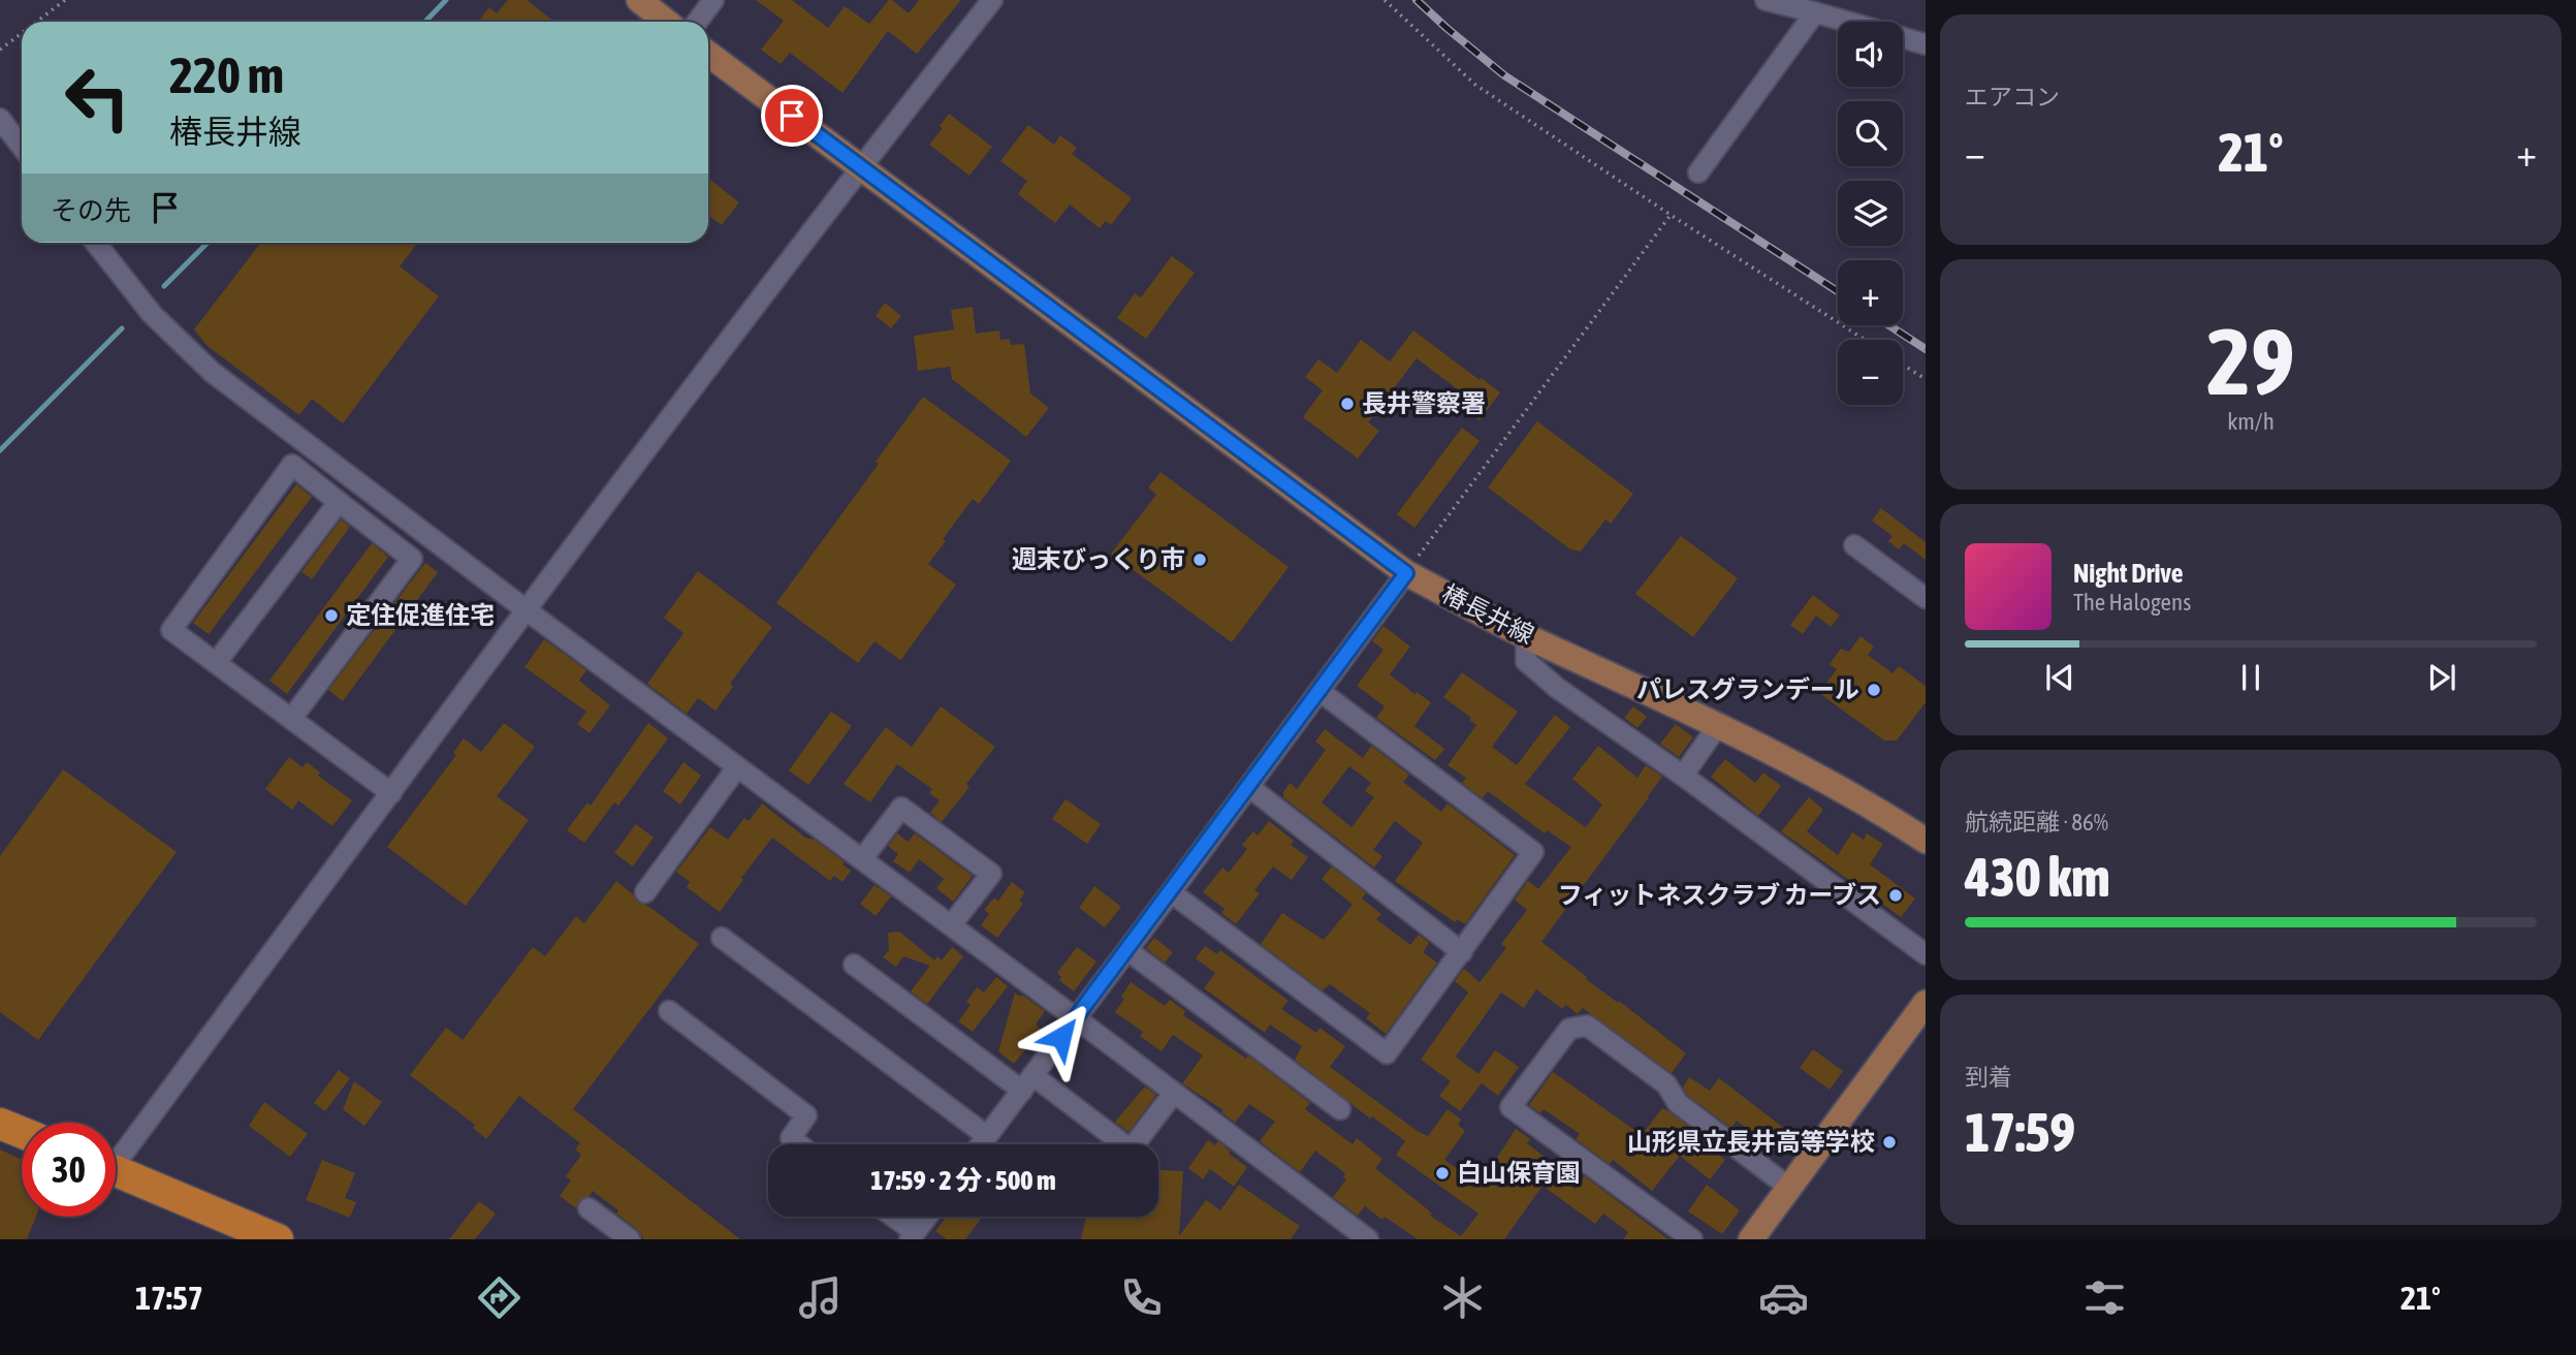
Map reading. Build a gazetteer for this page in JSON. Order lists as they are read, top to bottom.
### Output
{
  "streets": {
    "main road": ["椿長井線"]
  },
  "places": [
    "長井警察署",
    "週末びっくり市",
    "定住促進住宅",
    "パレスグランデール",
    "フィットネスクラブ カーブス",
    "山形県立長井高等学校",
    "白山保育園"
  ],
  "page": {
    "tile": [
      "エアコン",
      ["29", "km/h"],
      ["航続距離 · 86%", "430 km"],
      ["到着", "17:59"]
    ],
    "map_buttons": ["+", "−"],
    "turn": ["220 m", "椿長井線"],
    "heat": ["−", "21°", "+"],
    "then": "その先",
    "song": ["Night Drive", "The Halogens"],
    "limit": "30",
    "trip": "17:59 · 2 分 · 500 m",
    "tabs": ["17:57", "21°"]
  }
}
